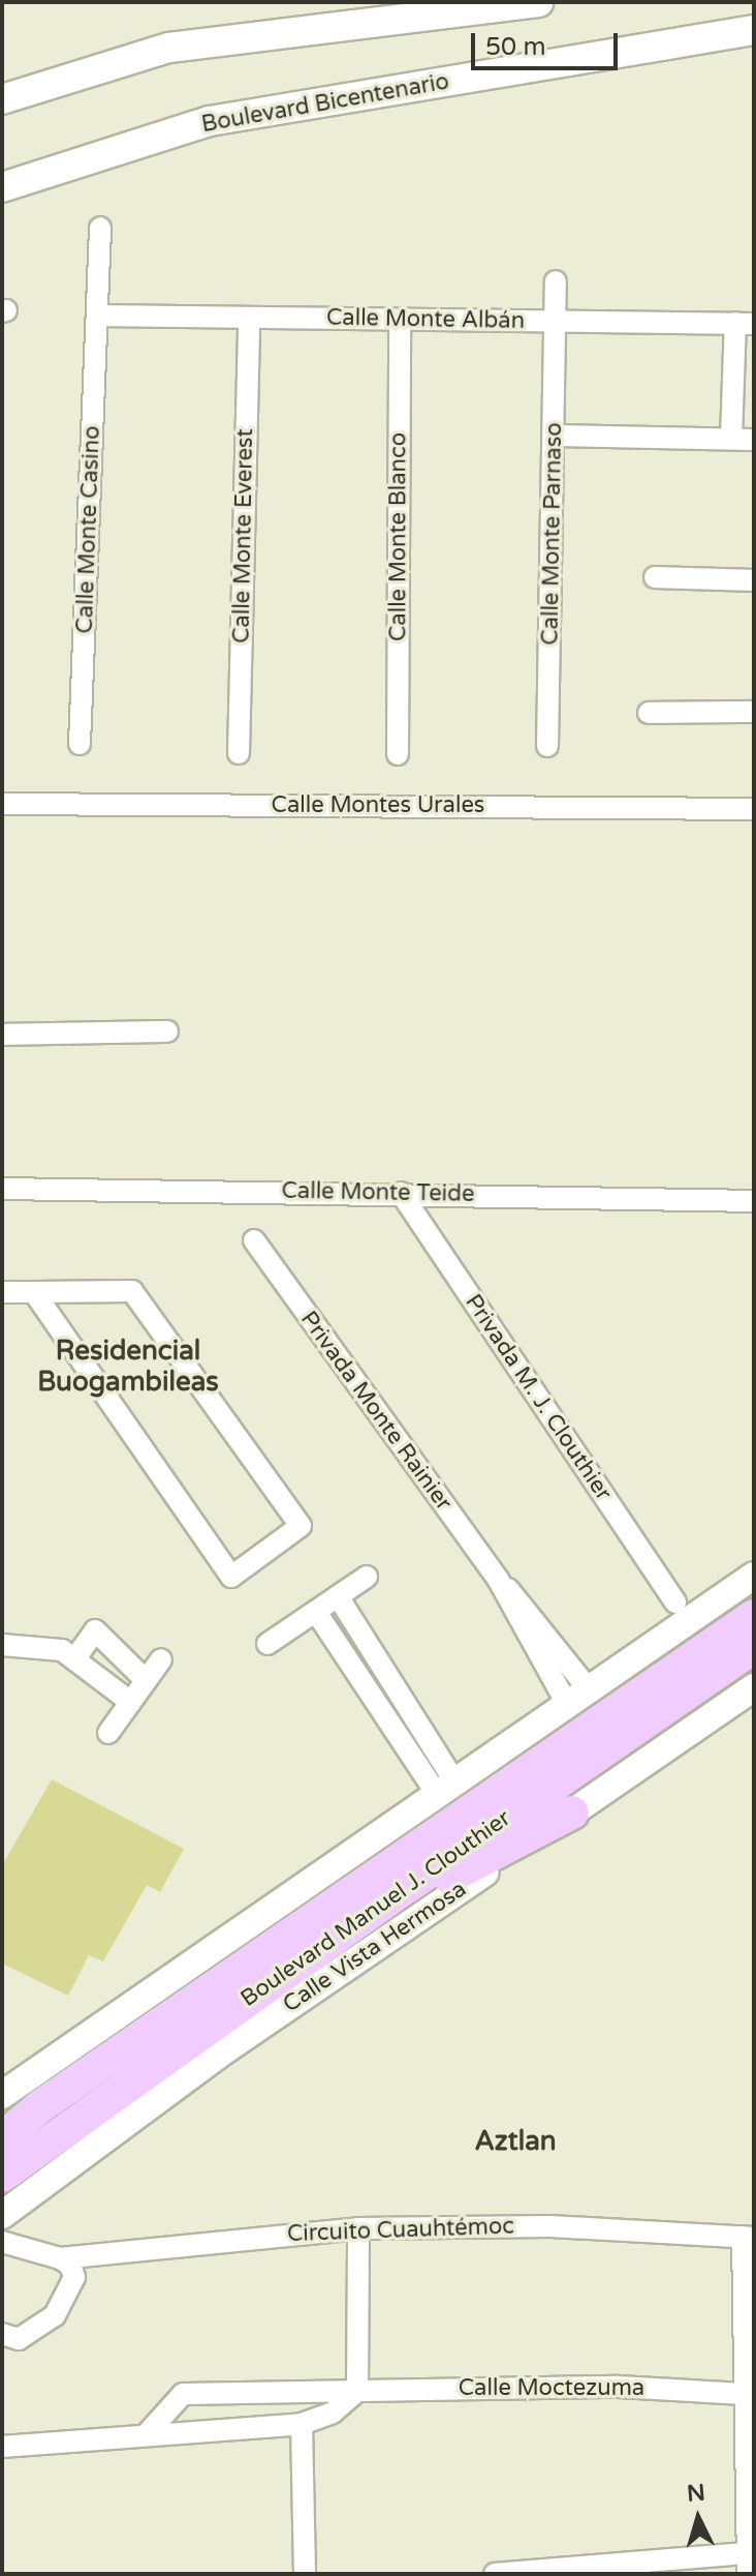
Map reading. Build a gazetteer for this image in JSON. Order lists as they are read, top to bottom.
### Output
{
  "streets": {
    "main road": ["Boulevard Bicentenario", "Boulevard Manuel J. Clouthier"],
    "street": [
      "Calle Monte Albán",
      "Calle Monte Casino",
      "Calle Monte Parnaso",
      "Calle Monte Everest",
      "Calle Monte Blanco",
      "Calle Montes Urales",
      "Calle Monte Teide",
      "Privada M. J. Clouthier",
      "Privada Monte Rainier",
      "Calle Vista Hermosa",
      "Circuito Cuauhtémoc",
      "Calle Moctezuma"
    ]
  },
  "crossings": [
    ["Calle Monte Albán", "Calle Monte Casino"],
    ["Calle Monte Albán", "Calle Monte Parnaso"],
    ["Calle Monte Albán", "Calle Monte Everest"],
    ["Calle Monte Albán", "Calle Monte Blanco"],
    ["Calle Monte Teide", "Privada M. J. Clouthier"],
    ["Circuito Cuauhtémoc", "Calle Moctezuma"]
  ],
  "districts": ["Residencial Buogambileas", "Aztlan"],
  "scale_bar": "50 m",
  "north": "top"
}
